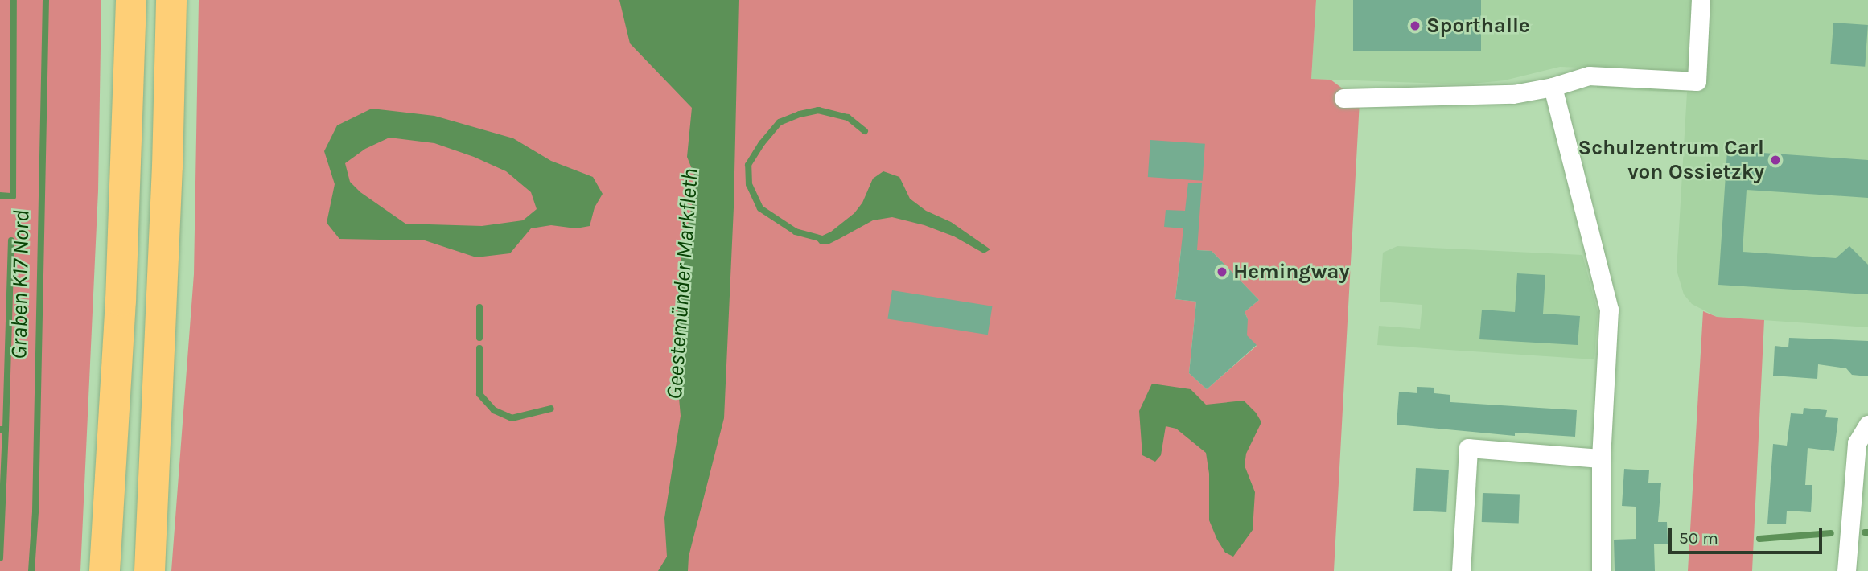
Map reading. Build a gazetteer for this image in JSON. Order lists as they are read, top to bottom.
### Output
{
  "water": ["Geestemünder Markfleth", "Graben K17 Nord"],
  "places": ["Sporthalle", "Schulzentrum Carl von Ossietzky", "Hemingway"],
  "scale_bar": "50 m"
}
